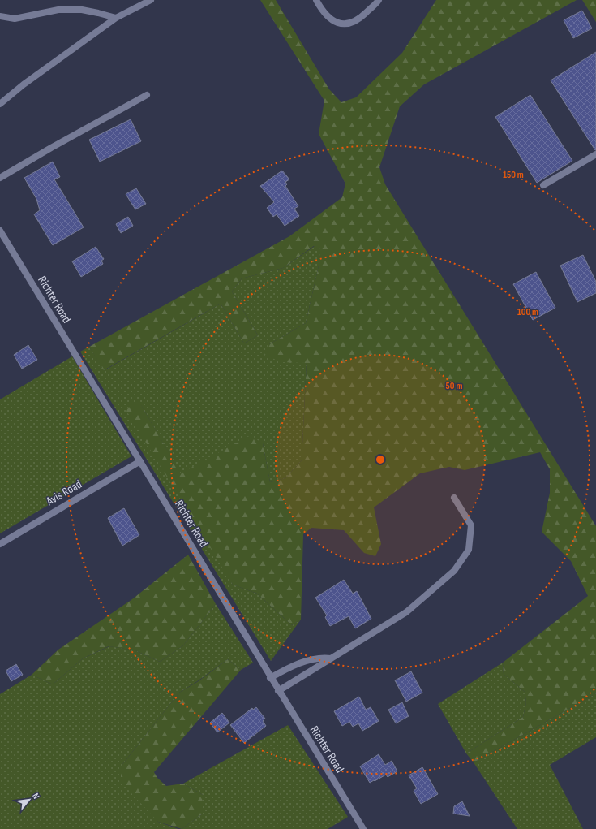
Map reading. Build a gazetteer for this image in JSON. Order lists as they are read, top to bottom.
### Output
{
  "streets": {
    "street": ["Richter Road", "Avis Road"]
  },
  "crossings": [
    ["Richter Road", "Avis Road"]
  ],
  "north": "top right",
  "rings": ["150 m", "100 m", "50 m"]
}
